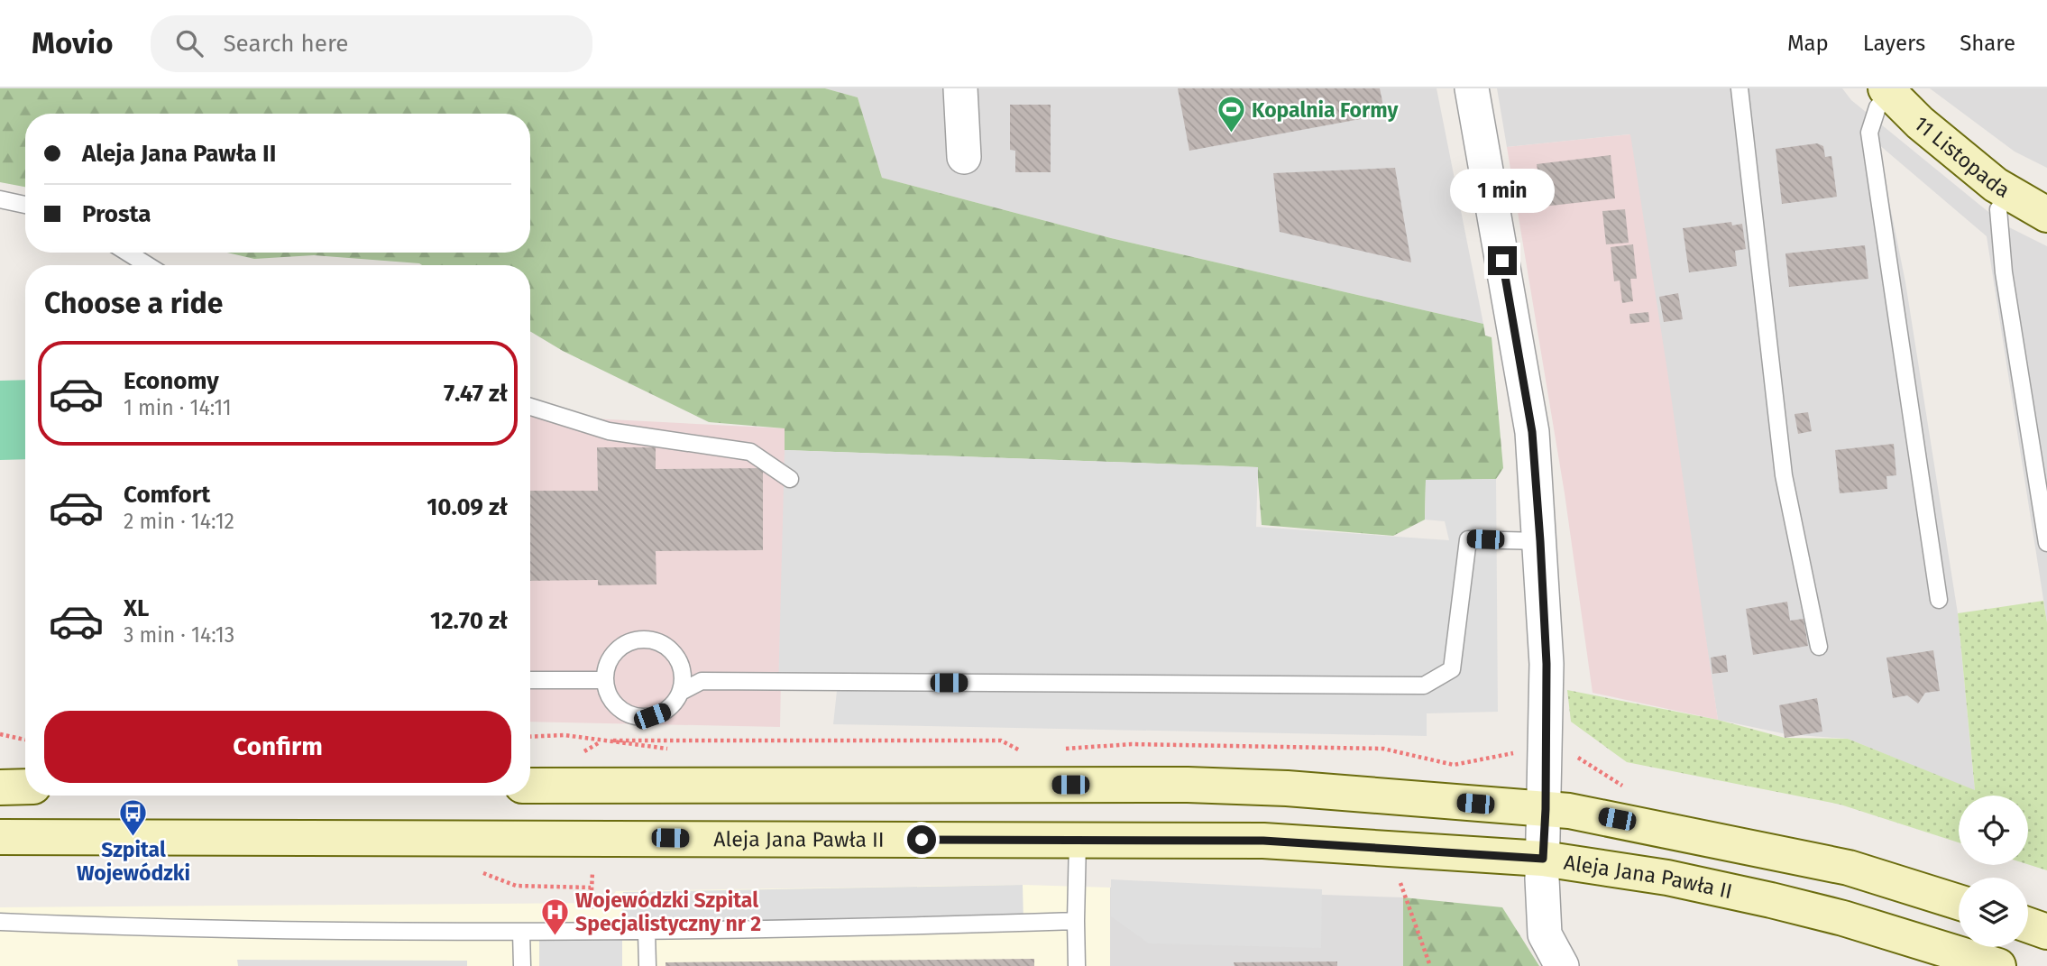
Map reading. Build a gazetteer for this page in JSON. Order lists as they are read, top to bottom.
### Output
{
  "streets": {
    "street": ["11 Listopada", "Aleja Jana Pawła II"]
  },
  "places": {
    "sports": ["Kopalnia Formy"],
    "bus stop": ["Szpital Wojewódzki"],
    "hospital": ["Wojewódzki Szpital Specjalistyczny nr 2"]
  },
  "page": {
    "header": "Movio",
    "search": "Search here",
    "nav": ["Map", "Layers", "Share"],
    "banner": ["Aleja Jana Pawła II", "Prosta"],
    "bubble": "1 min",
    "heading": "Choose a ride",
    "list": [
      {
        "name": "Economy",
        "note": "1 min · 14:11",
        "value": "7.47 zł"
      },
      {
        "name": "Comfort",
        "note": "2 min · 14:12",
        "value": "10.09 zł"
      },
      {
        "name": "XL",
        "note": "3 min · 14:13",
        "value": "12.70 zł"
      }
    ],
    "buttons": "Confirm"
  }
}
